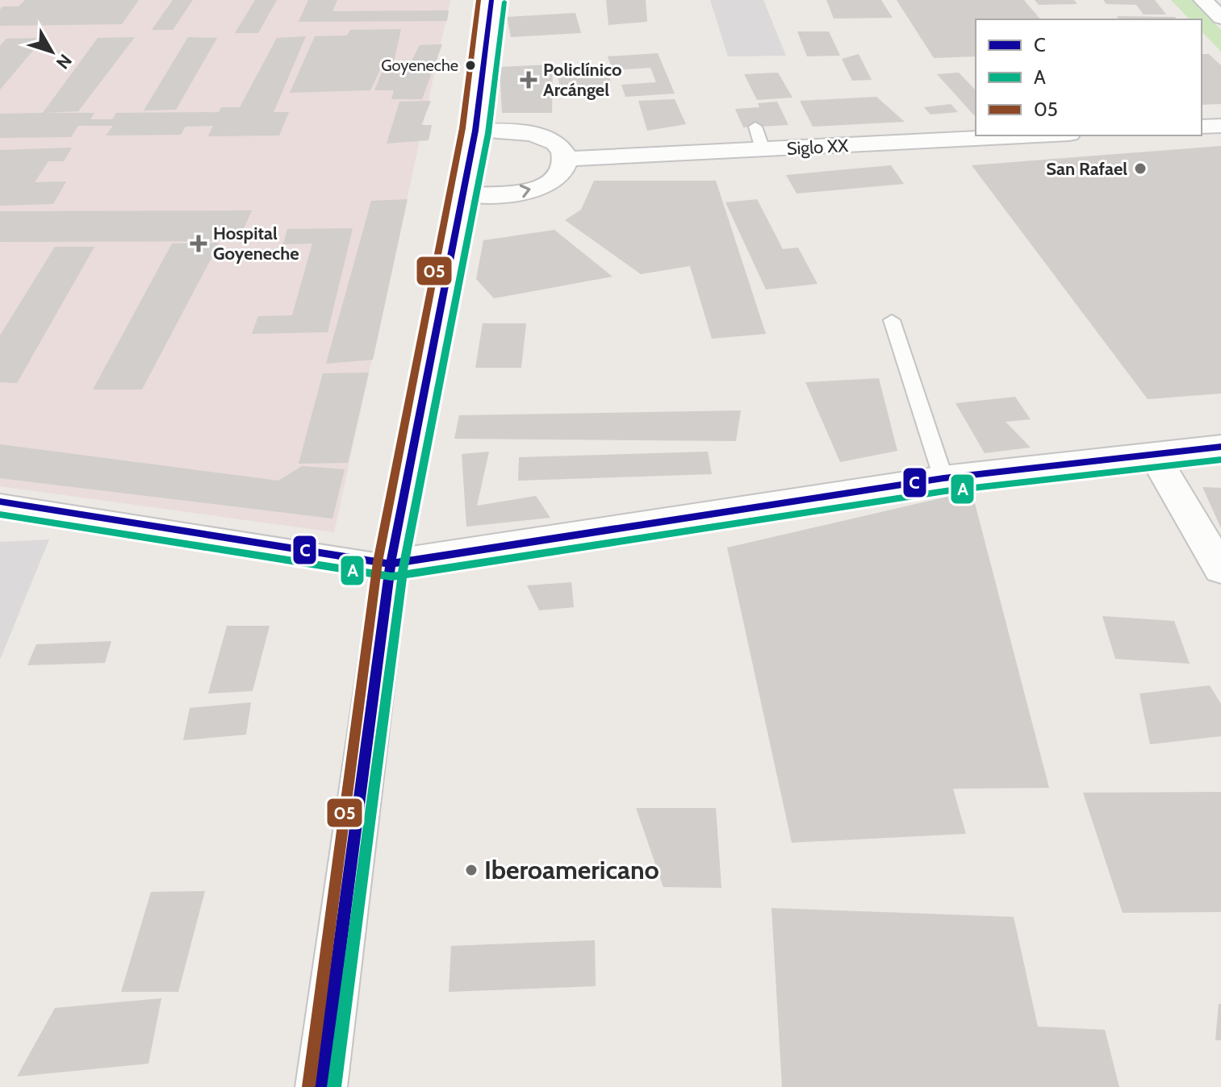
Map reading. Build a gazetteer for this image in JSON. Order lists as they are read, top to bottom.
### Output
{
  "streets": {
    "street": ["Siglo XX"]
  },
  "places": {
    "other": ["Goyeneche", "San Rafael", "Iberoamericano"],
    "health": ["Policlínico Arcángel", "Hospital Goyeneche"]
  },
  "lines": ["transit line C", "transit line 05", "transit line A"],
  "legend": ["C", "A", "05"],
  "north": "bottom right"
}
